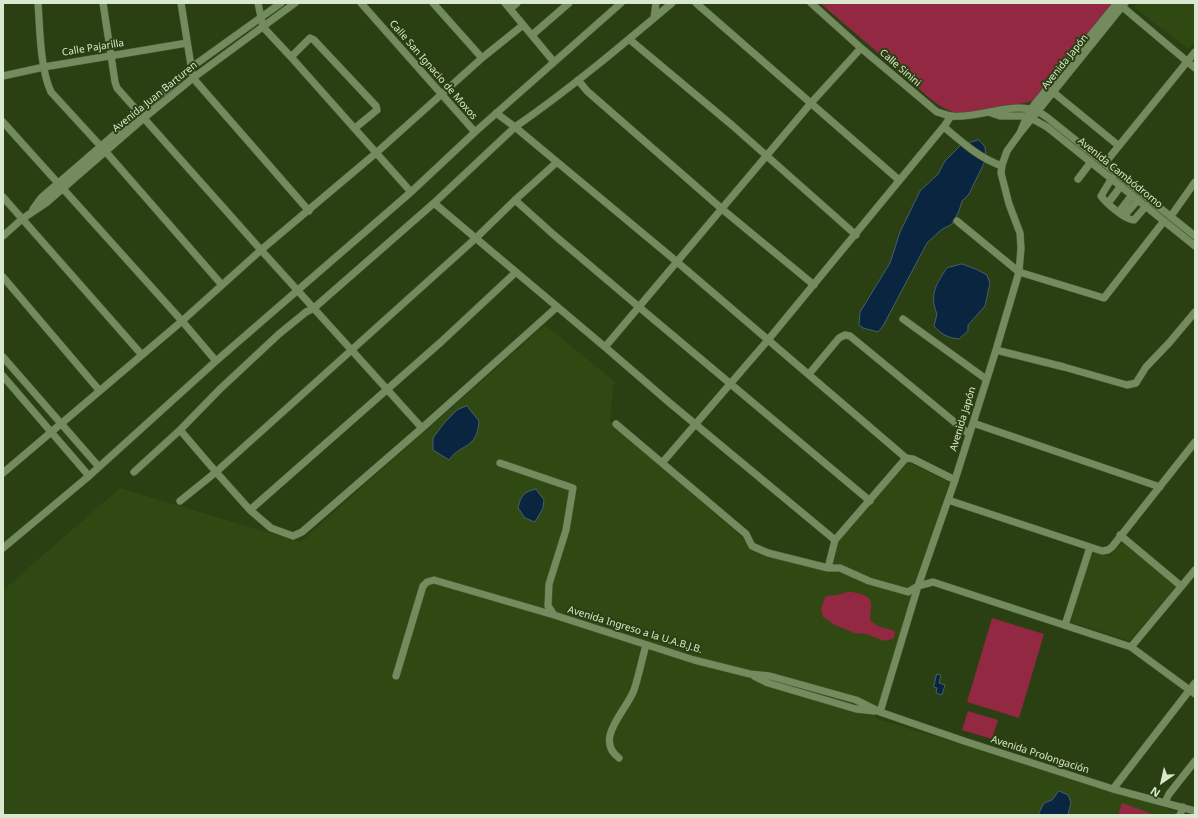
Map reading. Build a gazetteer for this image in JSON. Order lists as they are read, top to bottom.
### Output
{
  "streets": {
    "street": [
      "Calle Pajarilla",
      "Avenida Japón",
      "Calle Sinini",
      "Calle San Ignacio de Moxos",
      "Avenida Juan Barturen",
      "Avenida Cambódromo",
      "Avenida Ingreso a la U.A.B.J.B.",
      "Avenida Prolongación"
    ]
  },
  "crossings": [
    ["Avenida Japón", "Calle Sinini"],
    ["Avenida Japón", "Avenida Cambódromo"],
    ["Avenida Japón", "Avenida Ingreso a la U.A.B.J.B."],
    ["Avenida Japón", "Avenida Prolongación"],
    ["Calle Sinini", "Avenida Cambódromo"],
    ["Avenida Ingreso a la U.A.B.J.B.", "Avenida Prolongación"]
  ],
  "north": "bottom left"
}
